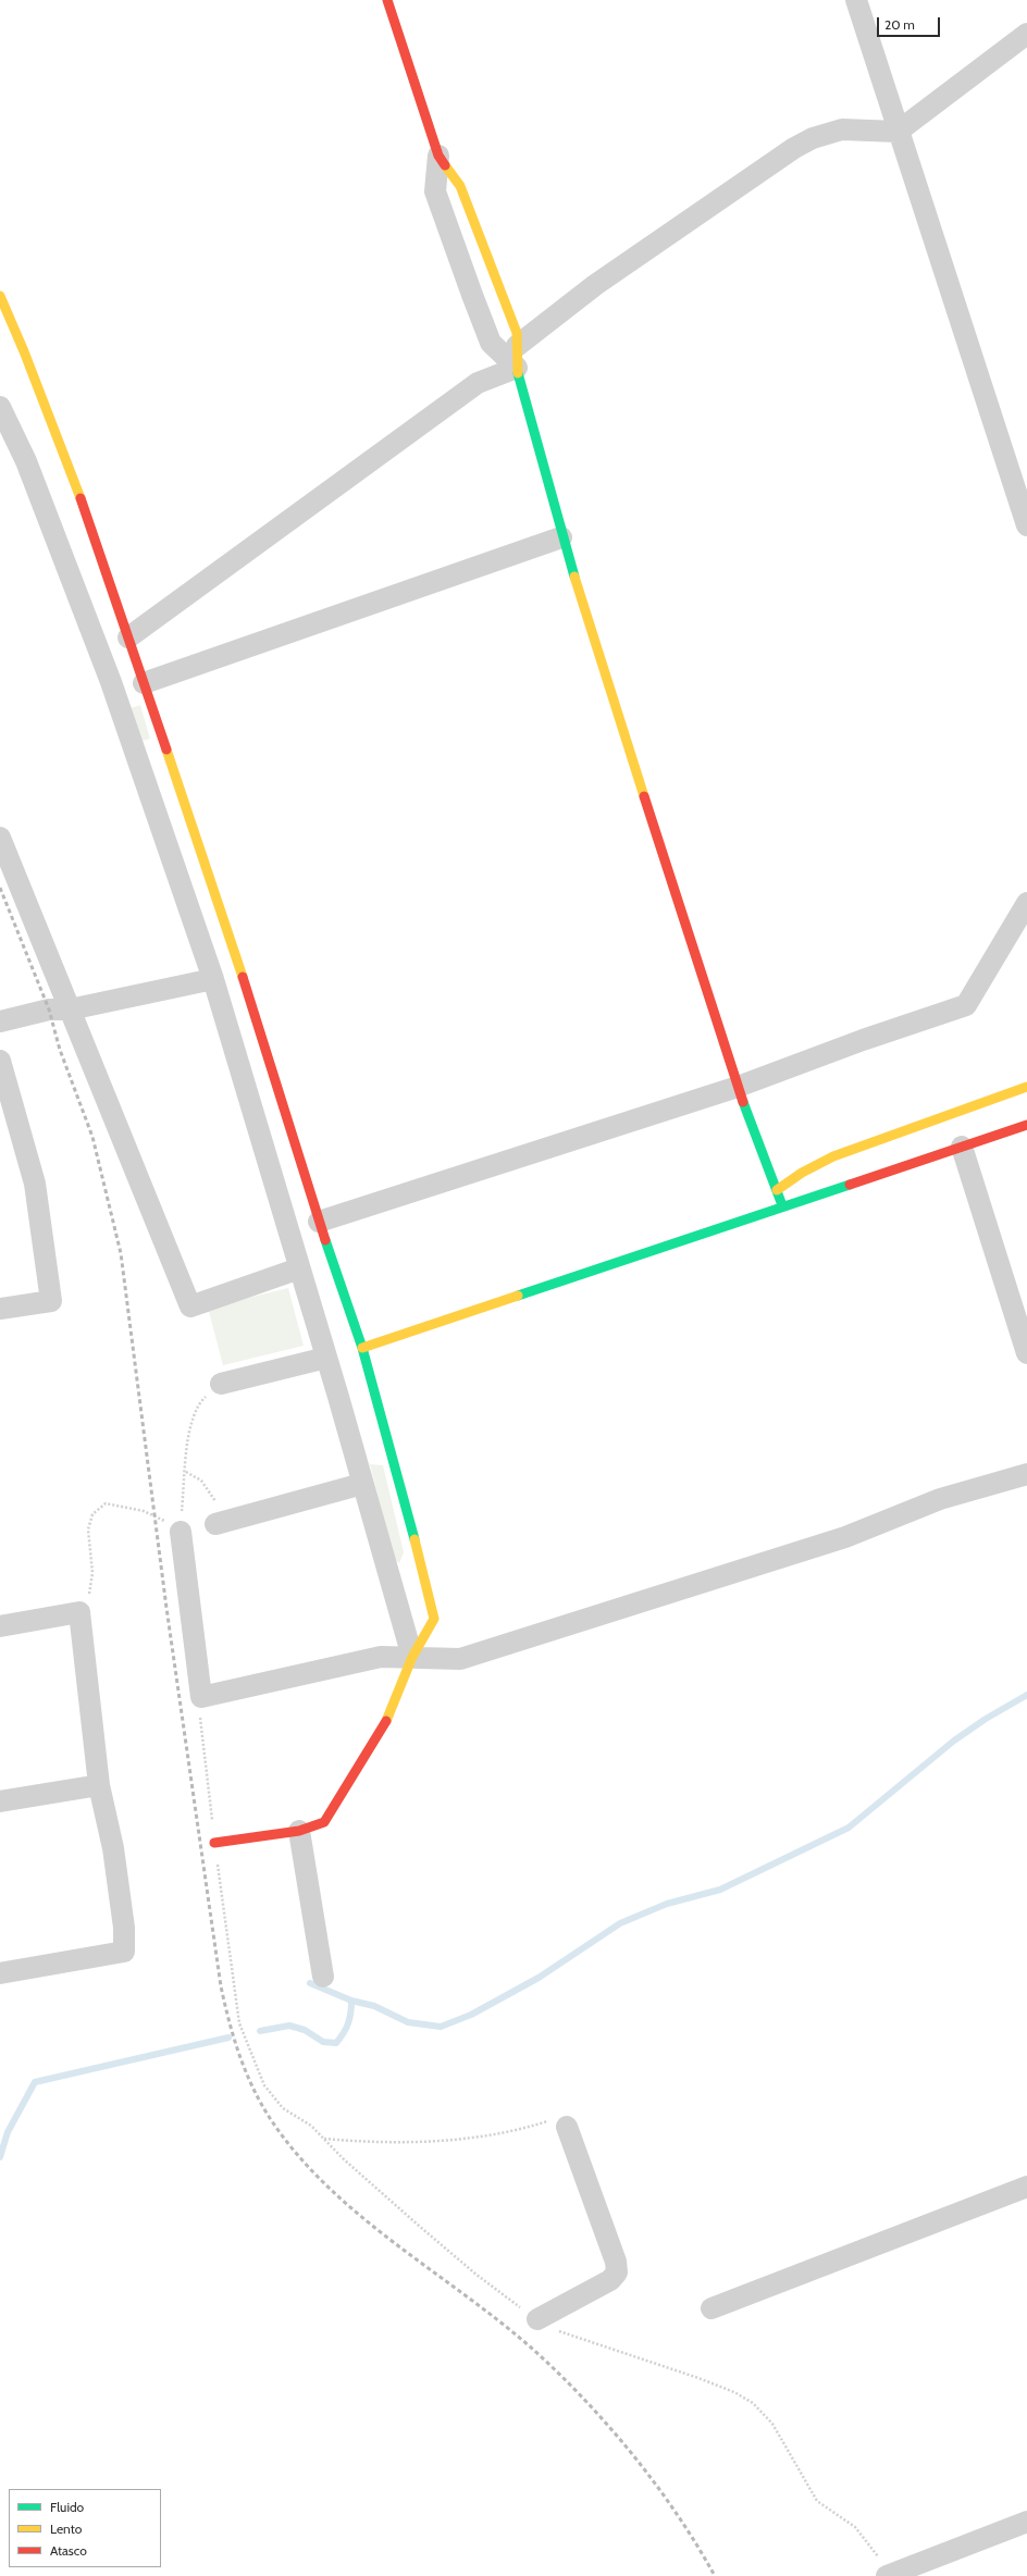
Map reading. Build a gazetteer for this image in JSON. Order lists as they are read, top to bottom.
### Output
{
  "legend": ["Fluido", "Lento", "Atasco"],
  "scale_bar": "20 m"
}
